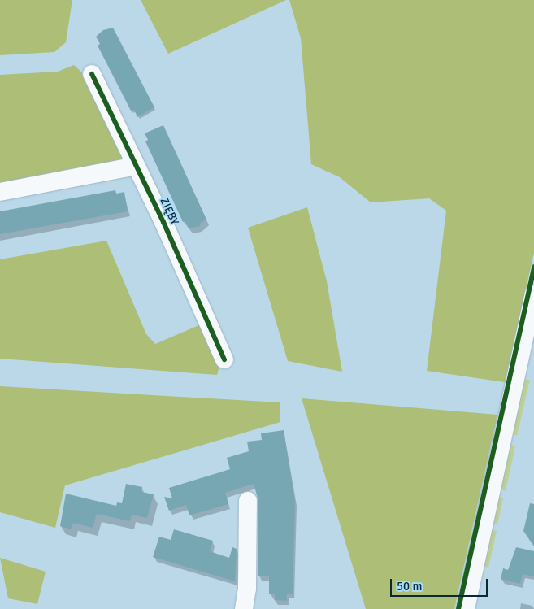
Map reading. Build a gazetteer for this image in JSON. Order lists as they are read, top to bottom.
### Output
{
  "streets": {
    "street": ["ZIĘBY"]
  },
  "scale_bar": "50 m"
}
